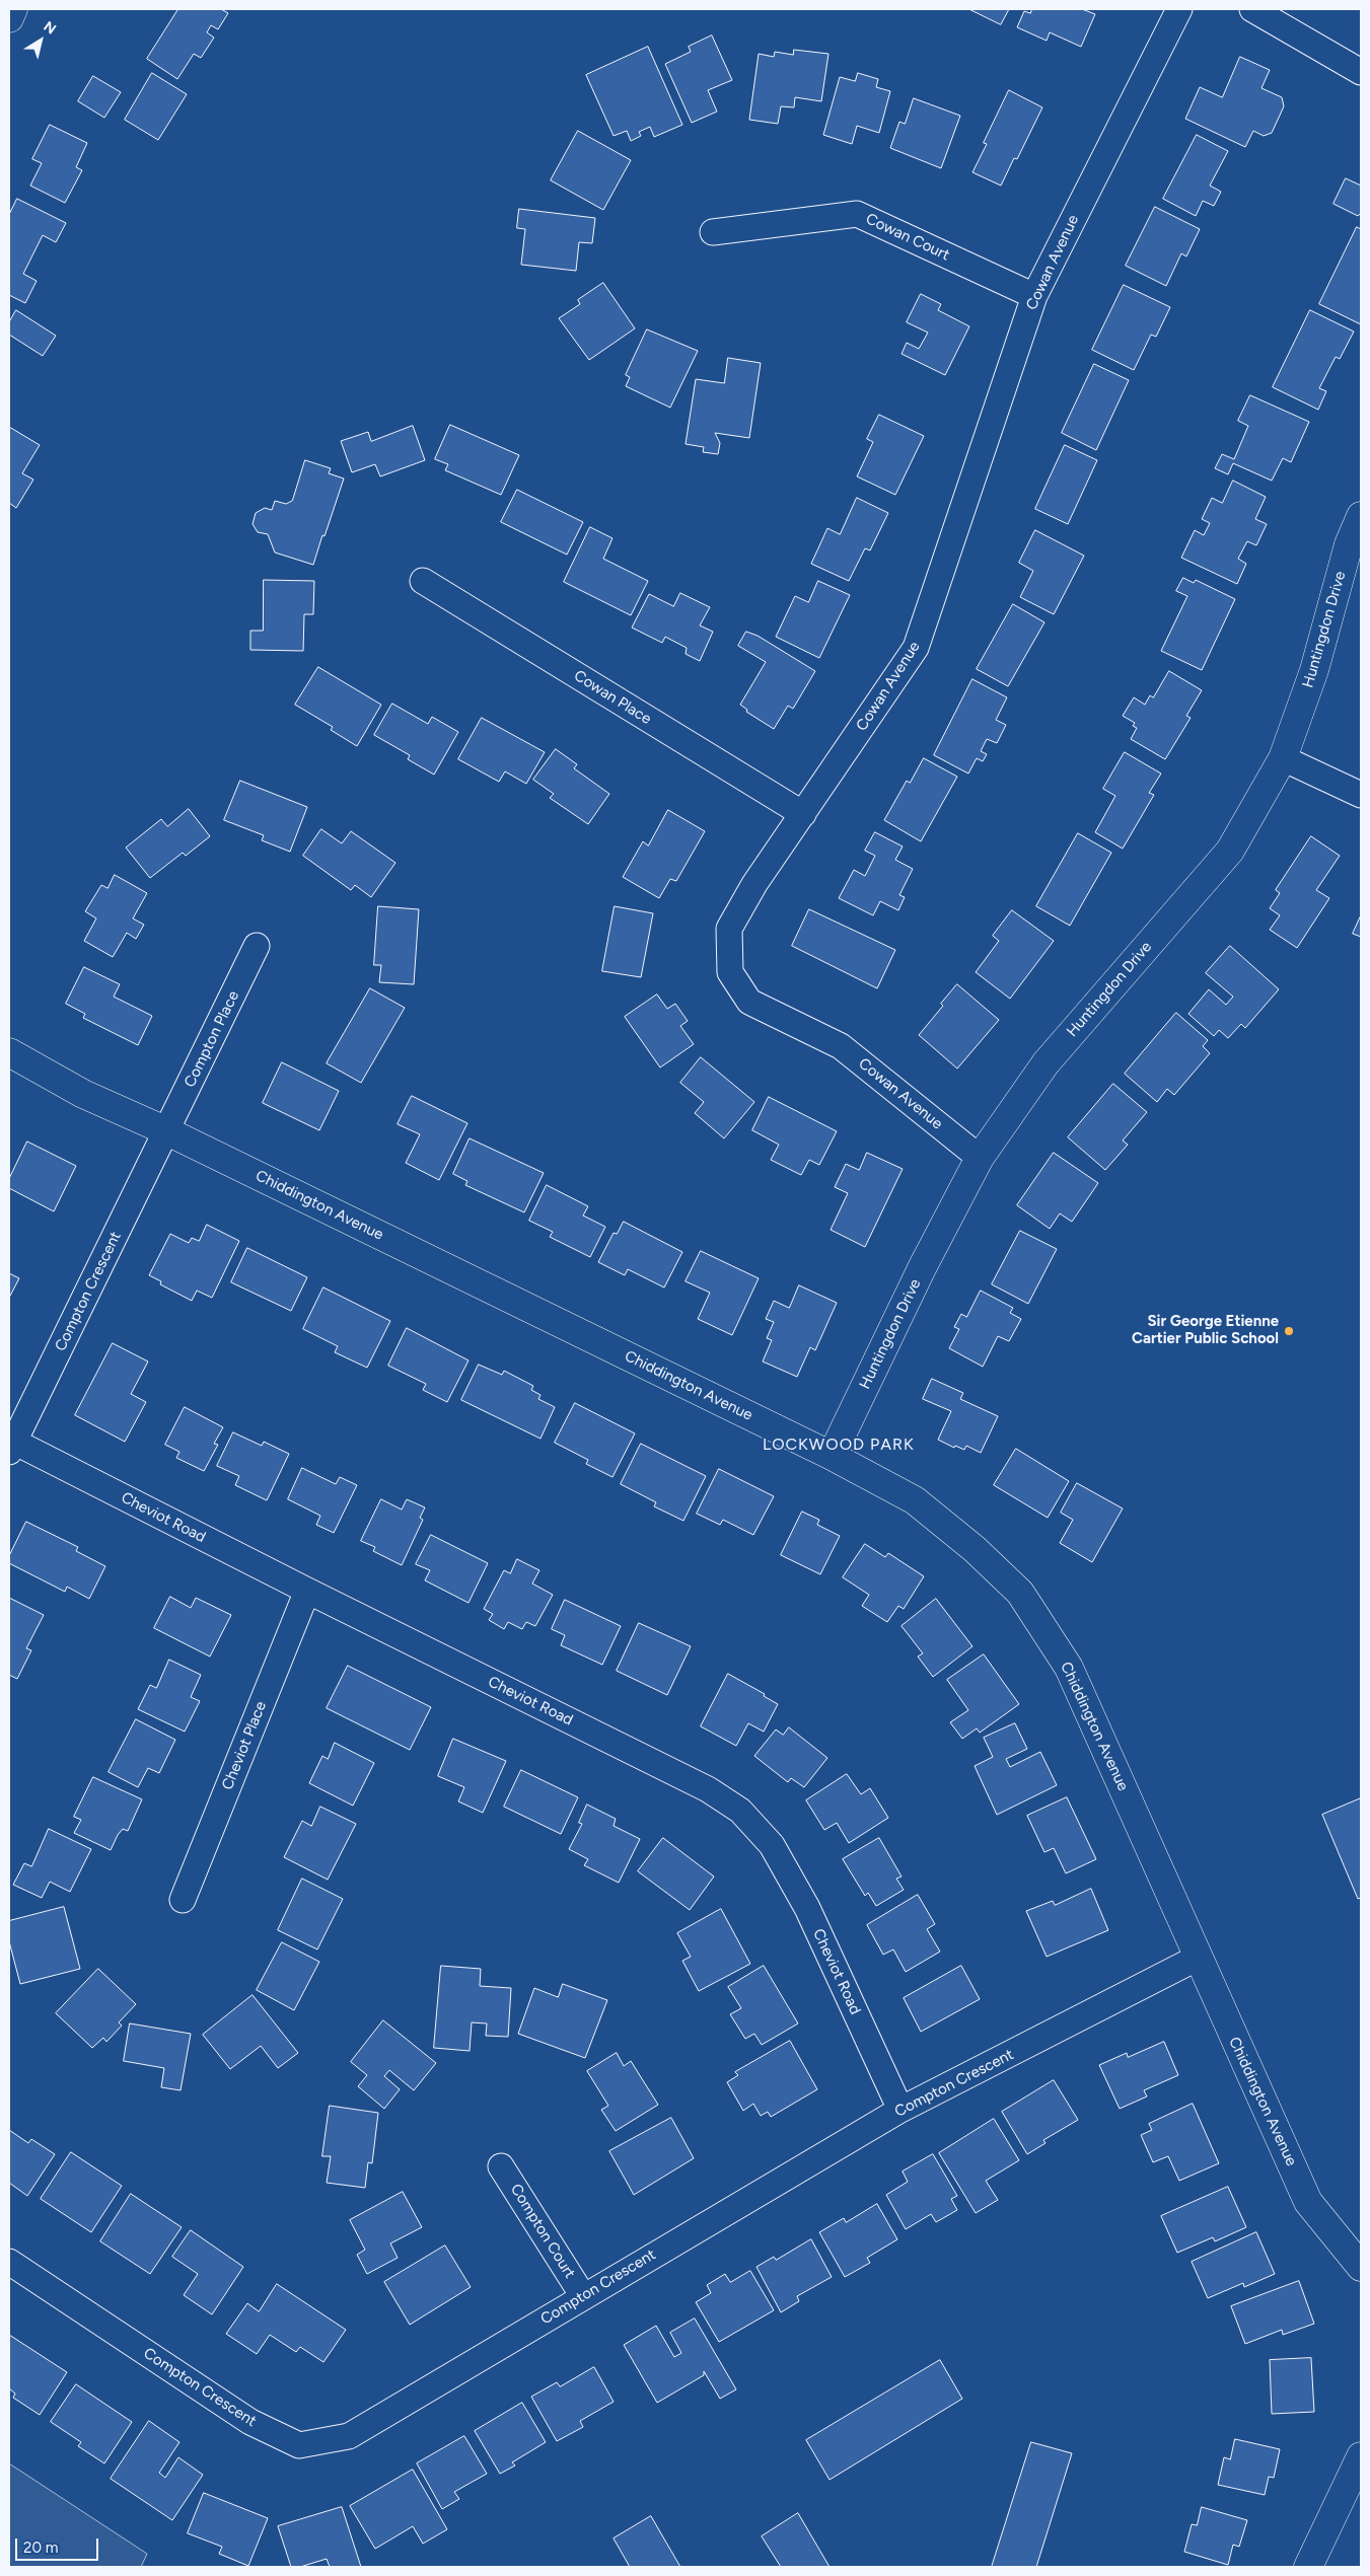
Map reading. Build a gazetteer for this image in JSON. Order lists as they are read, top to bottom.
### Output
{
  "streets": {
    "street": [
      "Cowan Court",
      "Cowan Avenue",
      "Huntingdon Drive",
      "Cowan Place",
      "Compton Place",
      "Chiddington Avenue",
      "Compton Crescent",
      "Cheviot Road",
      "Cheviot Place",
      "Compton Court"
    ]
  },
  "crossings": [
    ["Cowan Court", "Cowan Avenue"],
    ["Cowan Avenue", "Huntingdon Drive"],
    ["Cowan Avenue", "Cowan Place"],
    ["Huntingdon Drive", "Chiddington Avenue"],
    ["Compton Place", "Chiddington Avenue"],
    ["Compton Place", "Compton Crescent"],
    ["Chiddington Avenue", "Compton Crescent"],
    ["Compton Crescent", "Cheviot Road"],
    ["Compton Crescent", "Compton Court"],
    ["Cheviot Road", "Cheviot Place"]
  ],
  "districts": ["LOCKWOOD PARK"],
  "places": ["Sir George Etienne Cartier Public School"],
  "scale_bar": "20 m",
  "north": "top right"
}
